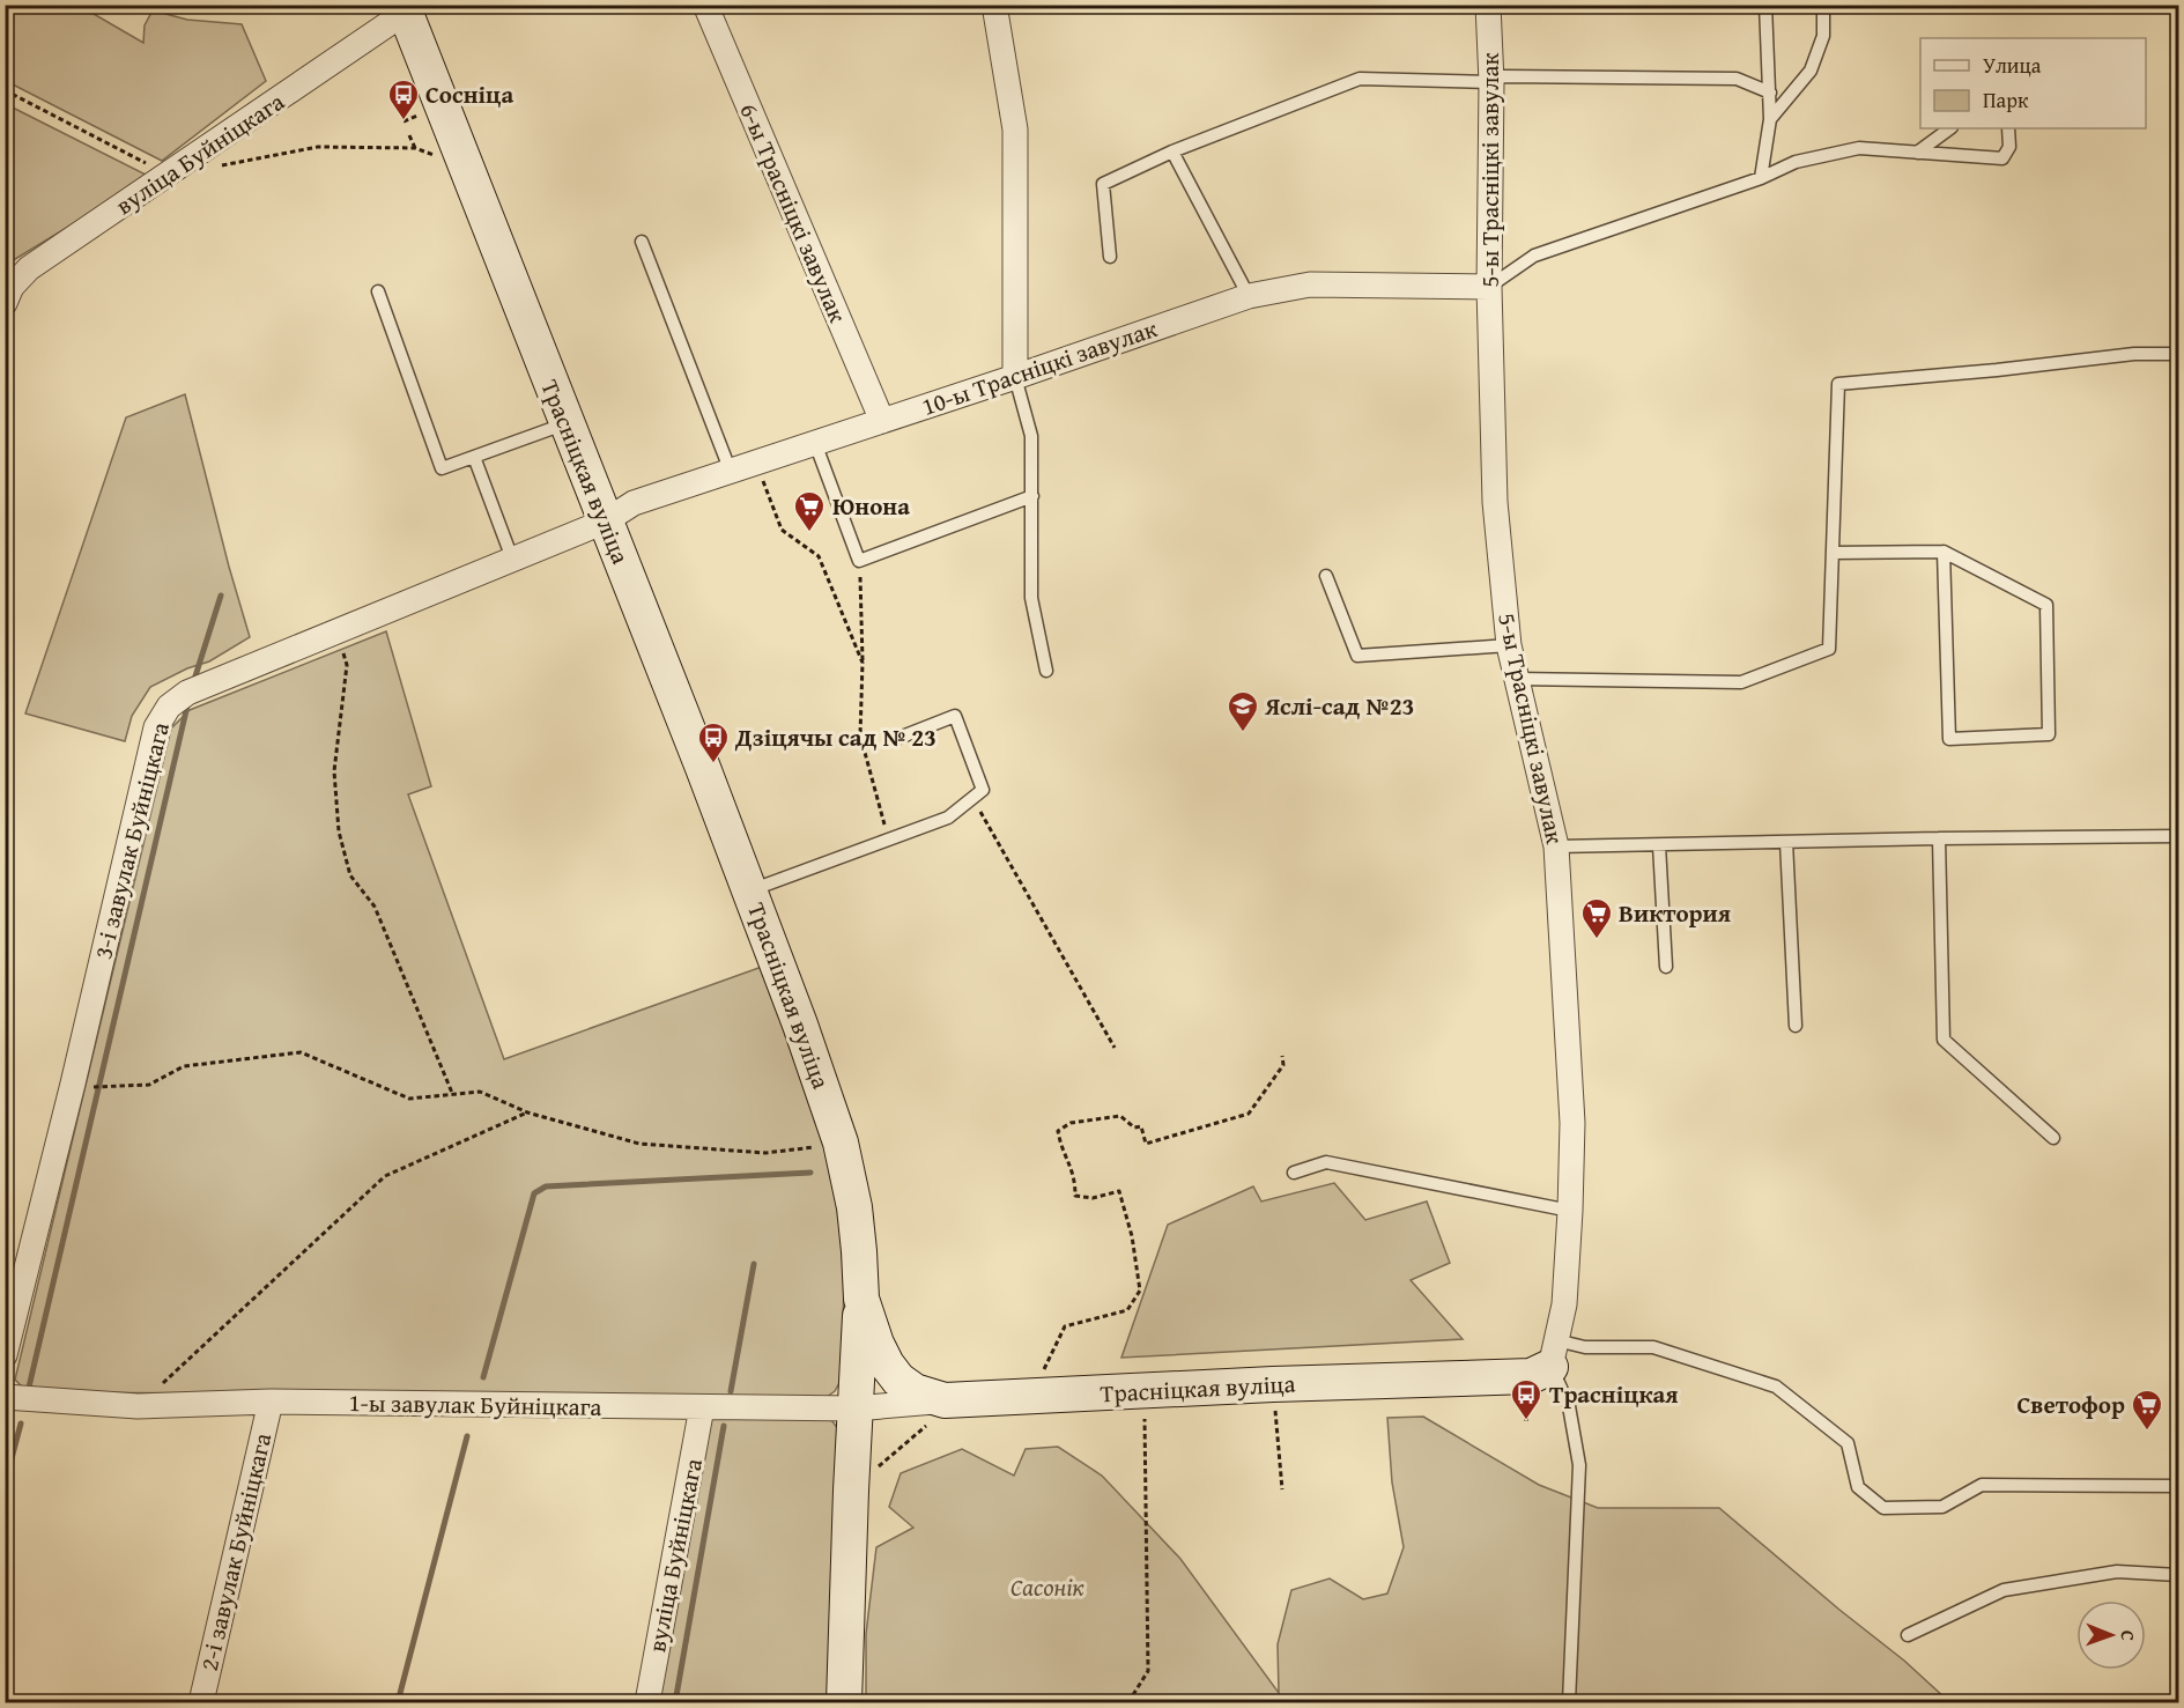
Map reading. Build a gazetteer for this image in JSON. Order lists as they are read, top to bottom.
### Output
{
  "streets": {
    "street": [
      "вуліца Буйніцкага",
      "5-ы Трасніцкі завулак",
      "6-ы Трасніцкі завулак",
      "10-ы Трасніцкі завулак",
      "Трасніцкая вуліца",
      "3-і завулак Буйніцкага",
      "1-ы завулак Буйніцкага",
      "2-і завулак Буйніцкага"
    ]
  },
  "crossings": [
    ["вуліца Буйніцкага", "Трасніцкая вуліца"],
    ["вуліца Буйніцкага", "1-ы завулак Буйніцкага"],
    ["5-ы Трасніцкі завулак", "10-ы Трасніцкі завулак"],
    ["5-ы Трасніцкі завулак", "Трасніцкая вуліца"],
    ["6-ы Трасніцкі завулак", "10-ы Трасніцкі завулак"],
    ["10-ы Трасніцкі завулак", "Трасніцкая вуліца"],
    ["10-ы Трасніцкі завулак", "3-і завулак Буйніцкага"],
    ["Трасніцкая вуліца", "3-і завулак Буйніцкага"],
    ["Трасніцкая вуліца", "1-ы завулак Буйніцкага"],
    ["1-ы завулак Буйніцкага", "2-і завулак Буйніцкага"]
  ],
  "parks": ["Сасонік"],
  "places": {
    "bus stop": ["Сосніца", "Дзіцячы сад № 23", "Трасніцкая"],
    "supermarket": ["Юнона", "Виктория", "Светофор"],
    "school or university": ["Яслі-сад №23"]
  },
  "legend": ["Улица", "Парк"],
  "north": "right"
}
